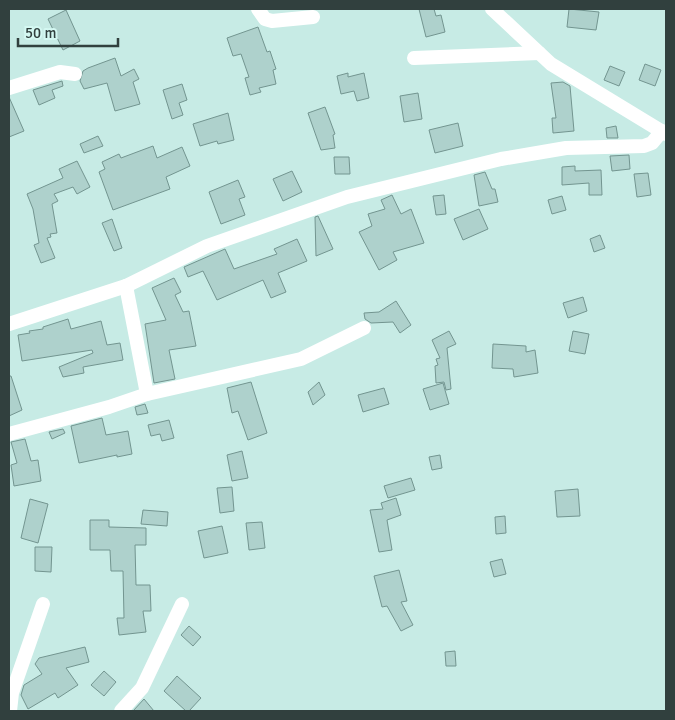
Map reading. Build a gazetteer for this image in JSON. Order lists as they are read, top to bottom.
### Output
{
  "scale_bar": "50 m"
}
